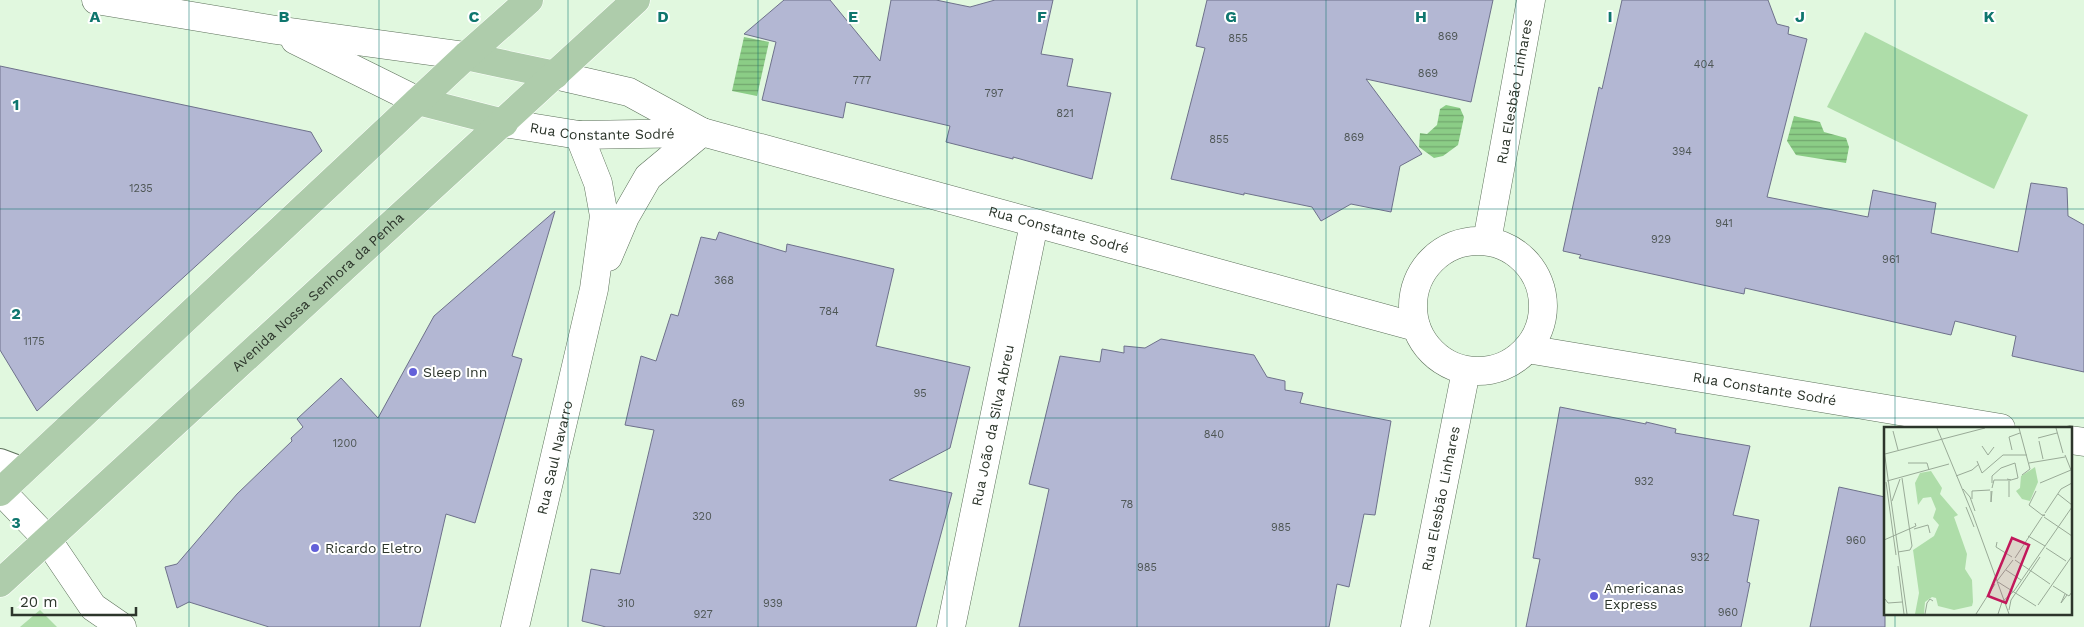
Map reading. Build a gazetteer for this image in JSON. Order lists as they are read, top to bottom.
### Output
{
  "streets": {
    "main road": ["Avenida Nossa Senhora da Penha"],
    "street": [
      "Rua Elesbão Linhares",
      "Rua Constante Sodré",
      "Rua João da Silva Abreu",
      "Rua Saul Navarro"
    ]
  },
  "crossings": [
    ["Rua Elesbão Linhares", "Rua Constante Sodré"],
    ["Rua Constante Sodré", "Avenida Nossa Senhora da Penha"],
    ["Rua Constante Sodré", "Rua João da Silva Abreu"],
    ["Rua Constante Sodré", "Rua Saul Navarro"]
  ],
  "places": ["Sleep Inn", "Ricardo Eletro", "Americanas Express"],
  "house_numbers": [
    "869",
    "855",
    "404",
    "869",
    "777",
    "797",
    "821",
    "869",
    "855",
    "394",
    "1235",
    "941",
    "929",
    "961",
    "368",
    "784",
    "1175",
    "95",
    "69",
    "840",
    "1200",
    "932",
    "78",
    "320",
    "985",
    "960",
    "932",
    "985",
    "310",
    "939",
    "960",
    "927"
  ],
  "scale_bar": "20 m",
  "grid": {
    "columns": [
      "A",
      "B",
      "C",
      "D",
      "E",
      "F",
      "G",
      "H",
      "I",
      "J",
      "K"
    ],
    "rows": ["1", "2", "3"]
  }
}
